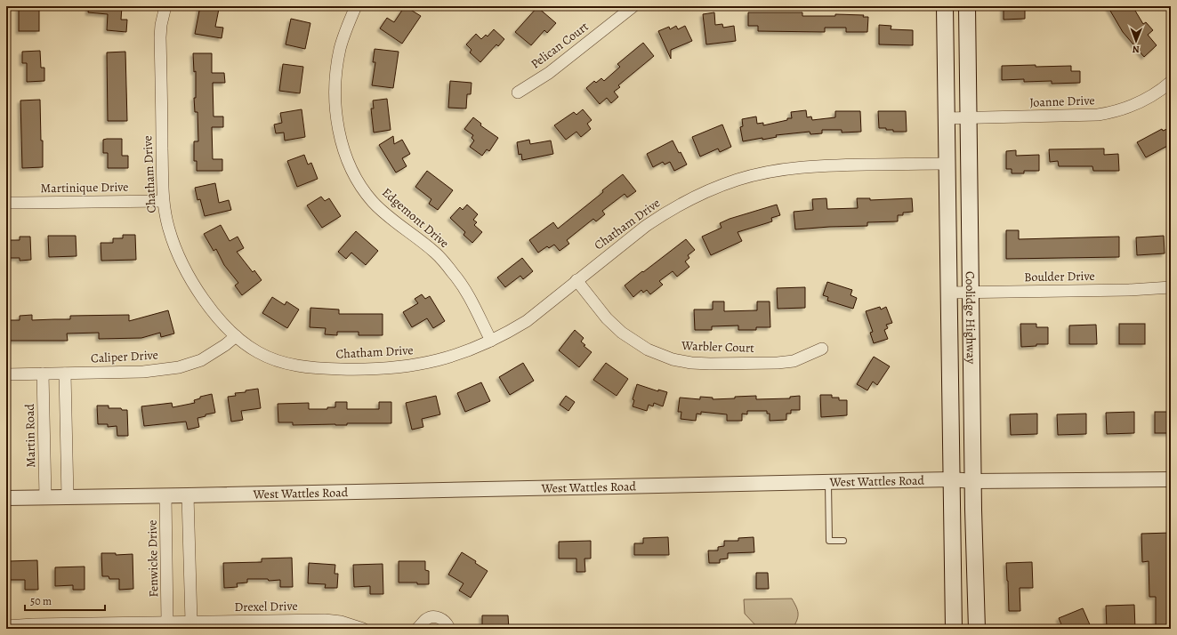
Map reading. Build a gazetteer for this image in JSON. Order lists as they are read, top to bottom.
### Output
{
  "streets": {
    "main road": ["Coolidge Highway"],
    "street": [
      "Pelican Court",
      "Joanne Drive",
      "Chatham Drive",
      "Martinique Drive",
      "Edgemont Drive",
      "Boulder Drive",
      "Warbler Court",
      "Caliper Drive",
      "Martin Road",
      "West Wattles Road",
      "Fenwicke Drive",
      "Drexel Drive"
    ]
  },
  "crossings": [
    ["Joanne Drive", "Coolidge Highway"],
    ["Chatham Drive", "Martinique Drive"],
    ["Chatham Drive", "Edgemont Drive"],
    ["Chatham Drive", "Coolidge Highway"],
    ["Chatham Drive", "Warbler Court"],
    ["Chatham Drive", "Caliper Drive"],
    ["Boulder Drive", "Coolidge Highway"],
    ["Coolidge Highway", "West Wattles Road"],
    ["Caliper Drive", "Martin Road"],
    ["Martin Road", "West Wattles Road"],
    ["West Wattles Road", "Fenwicke Drive"],
    ["Fenwicke Drive", "Drexel Drive"]
  ],
  "scale_bar": "50 m",
  "north": "bottom"
}
